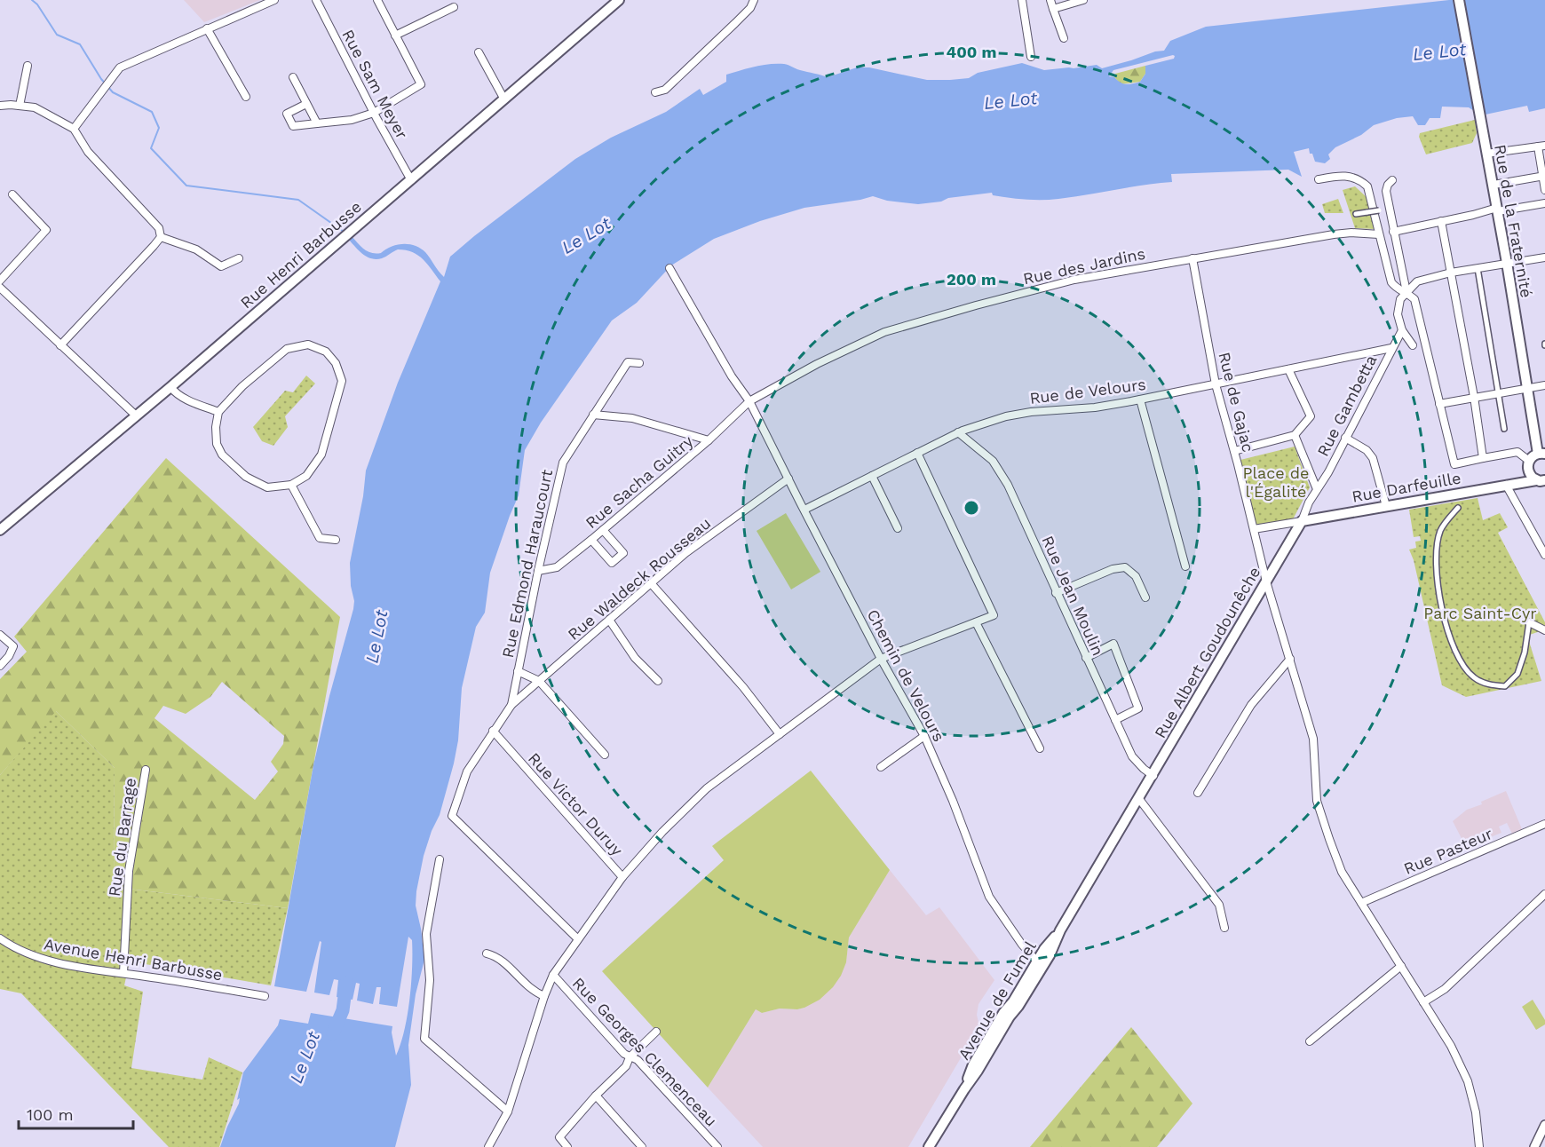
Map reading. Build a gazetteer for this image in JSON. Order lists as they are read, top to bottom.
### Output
{
  "streets": {
    "main road": [
      "Rue de la Fraternité",
      "Rue Henri Barbusse",
      "Rue Darfeuille",
      "Rue Albert Goudounêche",
      "Avenue de Fumel"
    ],
    "street": [
      "Rue Sam Meyer",
      "Rue des Jardins",
      "Rue de Velours",
      "Rue de Gajac",
      "Rue Gambetta",
      "Rue Sacha Guitry",
      "Rue Edmond Haraucourt",
      "Rue Waldeck Rousseau",
      "Rue Jean Moulin",
      "Chemin de Velours",
      "Rue Victor Duruy",
      "Rue du Barrage",
      "Rue Pasteur",
      "Avenue Henri Barbusse",
      "Rue Georges Clemenceau"
    ]
  },
  "crossings": [
    ["Rue Sam Meyer", "Rue Henri Barbusse"],
    ["Rue des Jardins", "Rue de Gajac"],
    ["Rue des Jardins", "Rue Sacha Guitry"],
    ["Rue des Jardins", "Chemin de Velours"],
    ["Rue de Velours", "Rue de Gajac"],
    ["Rue de Velours", "Rue Gambetta"],
    ["Rue de Velours", "Rue Jean Moulin"],
    ["Rue de Velours", "Chemin de Velours"],
    ["Rue de Gajac", "Rue Albert Goudounêche"],
    ["Rue de Gajac", "Rue Pasteur"],
    ["Rue Gambetta", "Rue Darfeuille"],
    ["Rue Gambetta", "Rue Albert Goudounêche"],
    ["Rue Sacha Guitry", "Rue Edmond Haraucourt"],
    ["Rue Sacha Guitry", "Chemin de Velours"],
    ["Rue Darfeuille", "Rue Albert Goudounêche"],
    ["Rue Edmond Haraucourt", "Rue Waldeck Rousseau"],
    ["Rue Edmond Haraucourt", "Rue Victor Duruy"],
    ["Rue Waldeck Rousseau", "Chemin de Velours"],
    ["Rue Jean Moulin", "Rue Albert Goudounêche"],
    ["Rue Albert Goudounêche", "Avenue de Fumel"],
    ["Chemin de Velours", "Avenue de Fumel"],
    ["Rue Victor Duruy", "Rue Georges Clemenceau"],
    ["Rue du Barrage", "Avenue Henri Barbusse"]
  ],
  "water": ["Le Lot"],
  "parks": ["Place de l'Égalité", "Parc Saint-Cyr"],
  "scale_bar": "100 m",
  "rings": ["400 m", "200 m"]
}
